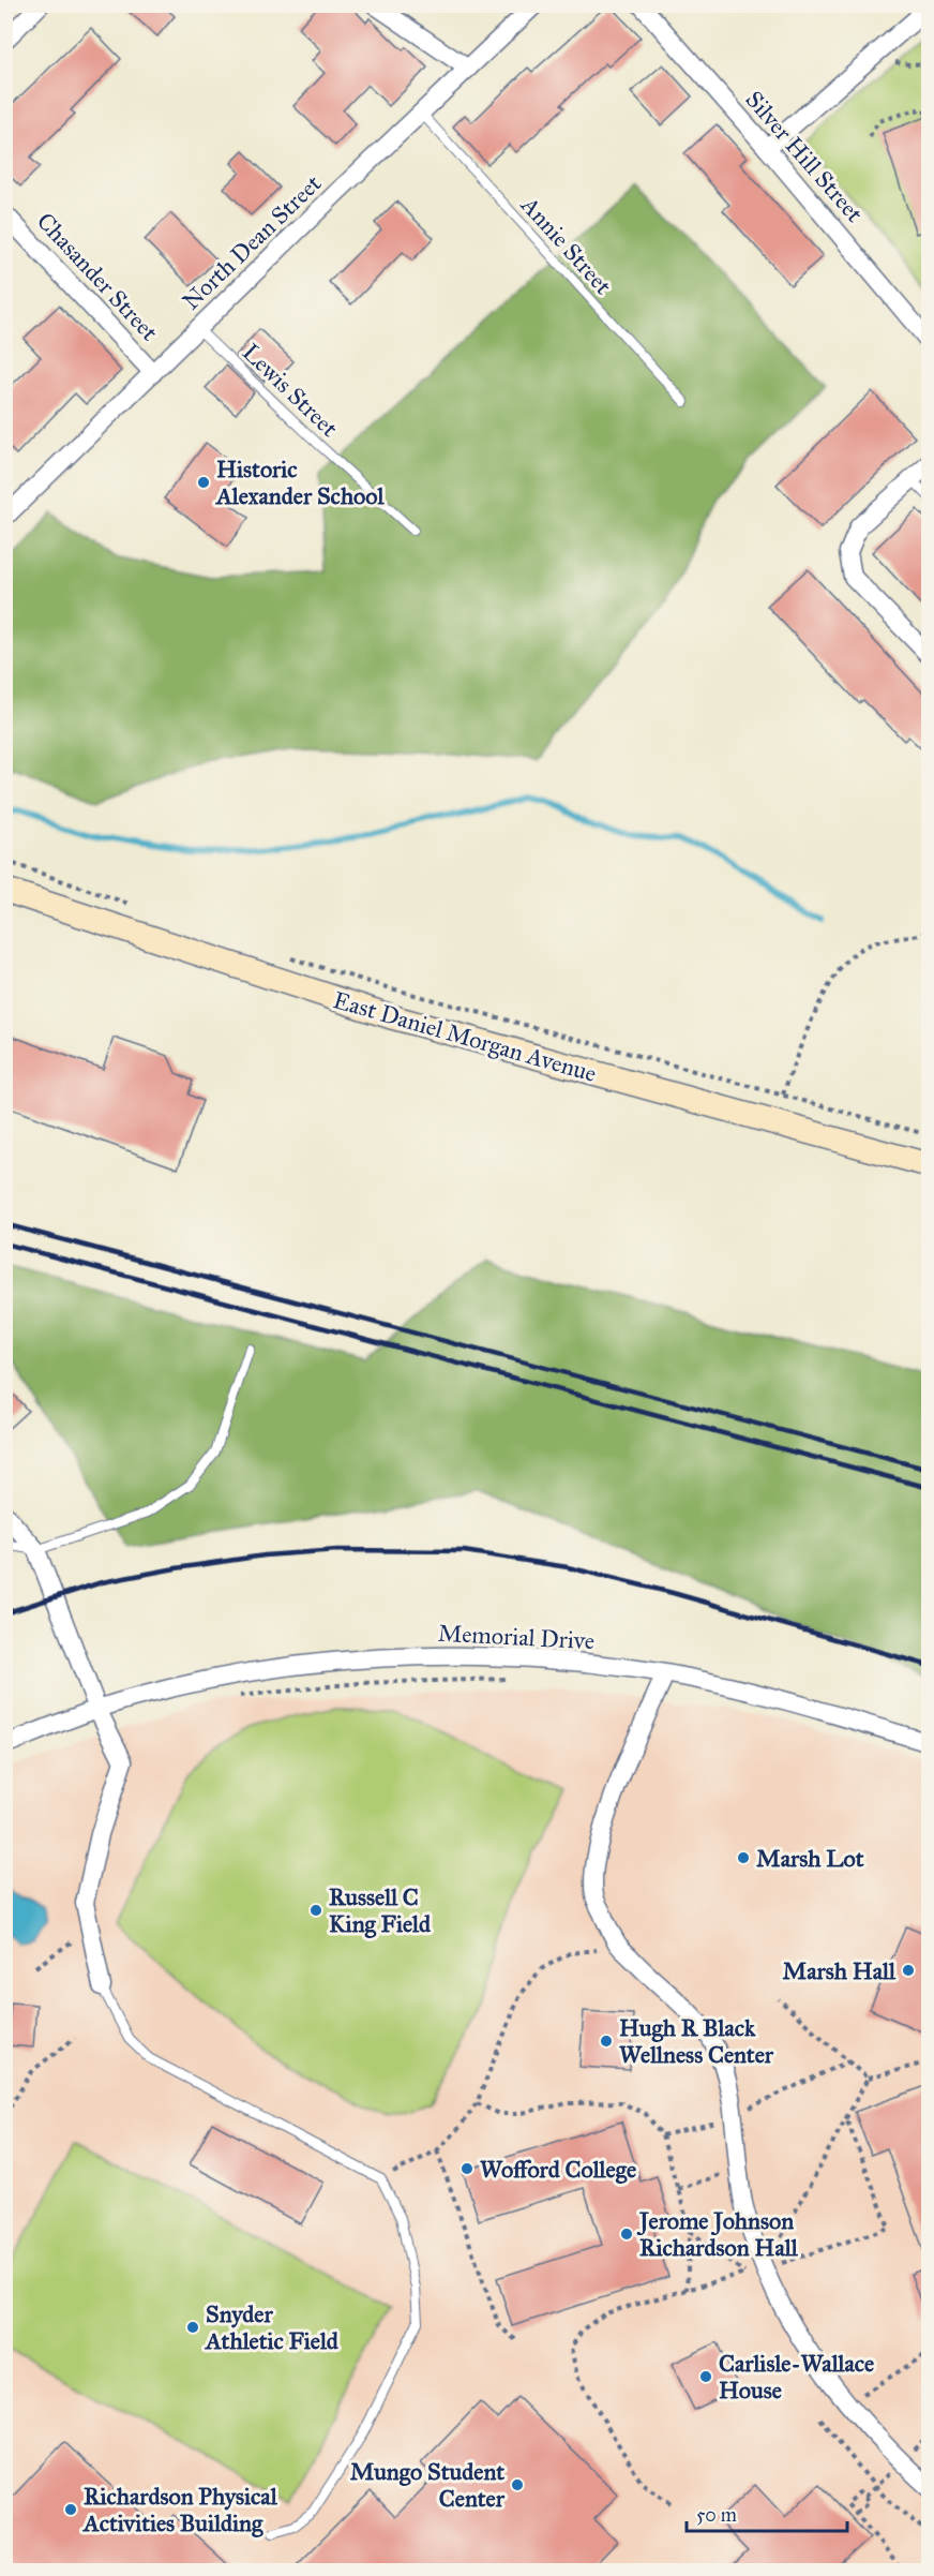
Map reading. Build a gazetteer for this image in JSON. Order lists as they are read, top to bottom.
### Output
{
  "streets": {
    "main road": ["East Daniel Morgan Avenue"],
    "street": [
      "Silver Hill Street",
      "North Dean Street",
      "Chasander Street",
      "Memorial Drive"
    ],
    "lane": ["Annie Street", "Lewis Street"]
  },
  "crossings": [
    ["North Dean Street", "Annie Street"],
    ["North Dean Street", "Chasander Street"],
    ["North Dean Street", "Lewis Street"]
  ],
  "places": [
    "Historic Alexander School",
    "Marsh Lot",
    "Russell C King Field",
    "Marsh Hall",
    "Hugh R Black Wellness Center",
    "Wofford College",
    "Jerome Johnson Richardson Hall",
    "Snyder Athletic Field",
    "Carlisle-Wallace House",
    "Mungo Student Center",
    "Richardson Physical Activities Building"
  ],
  "scale_bar": "50 m"
}
